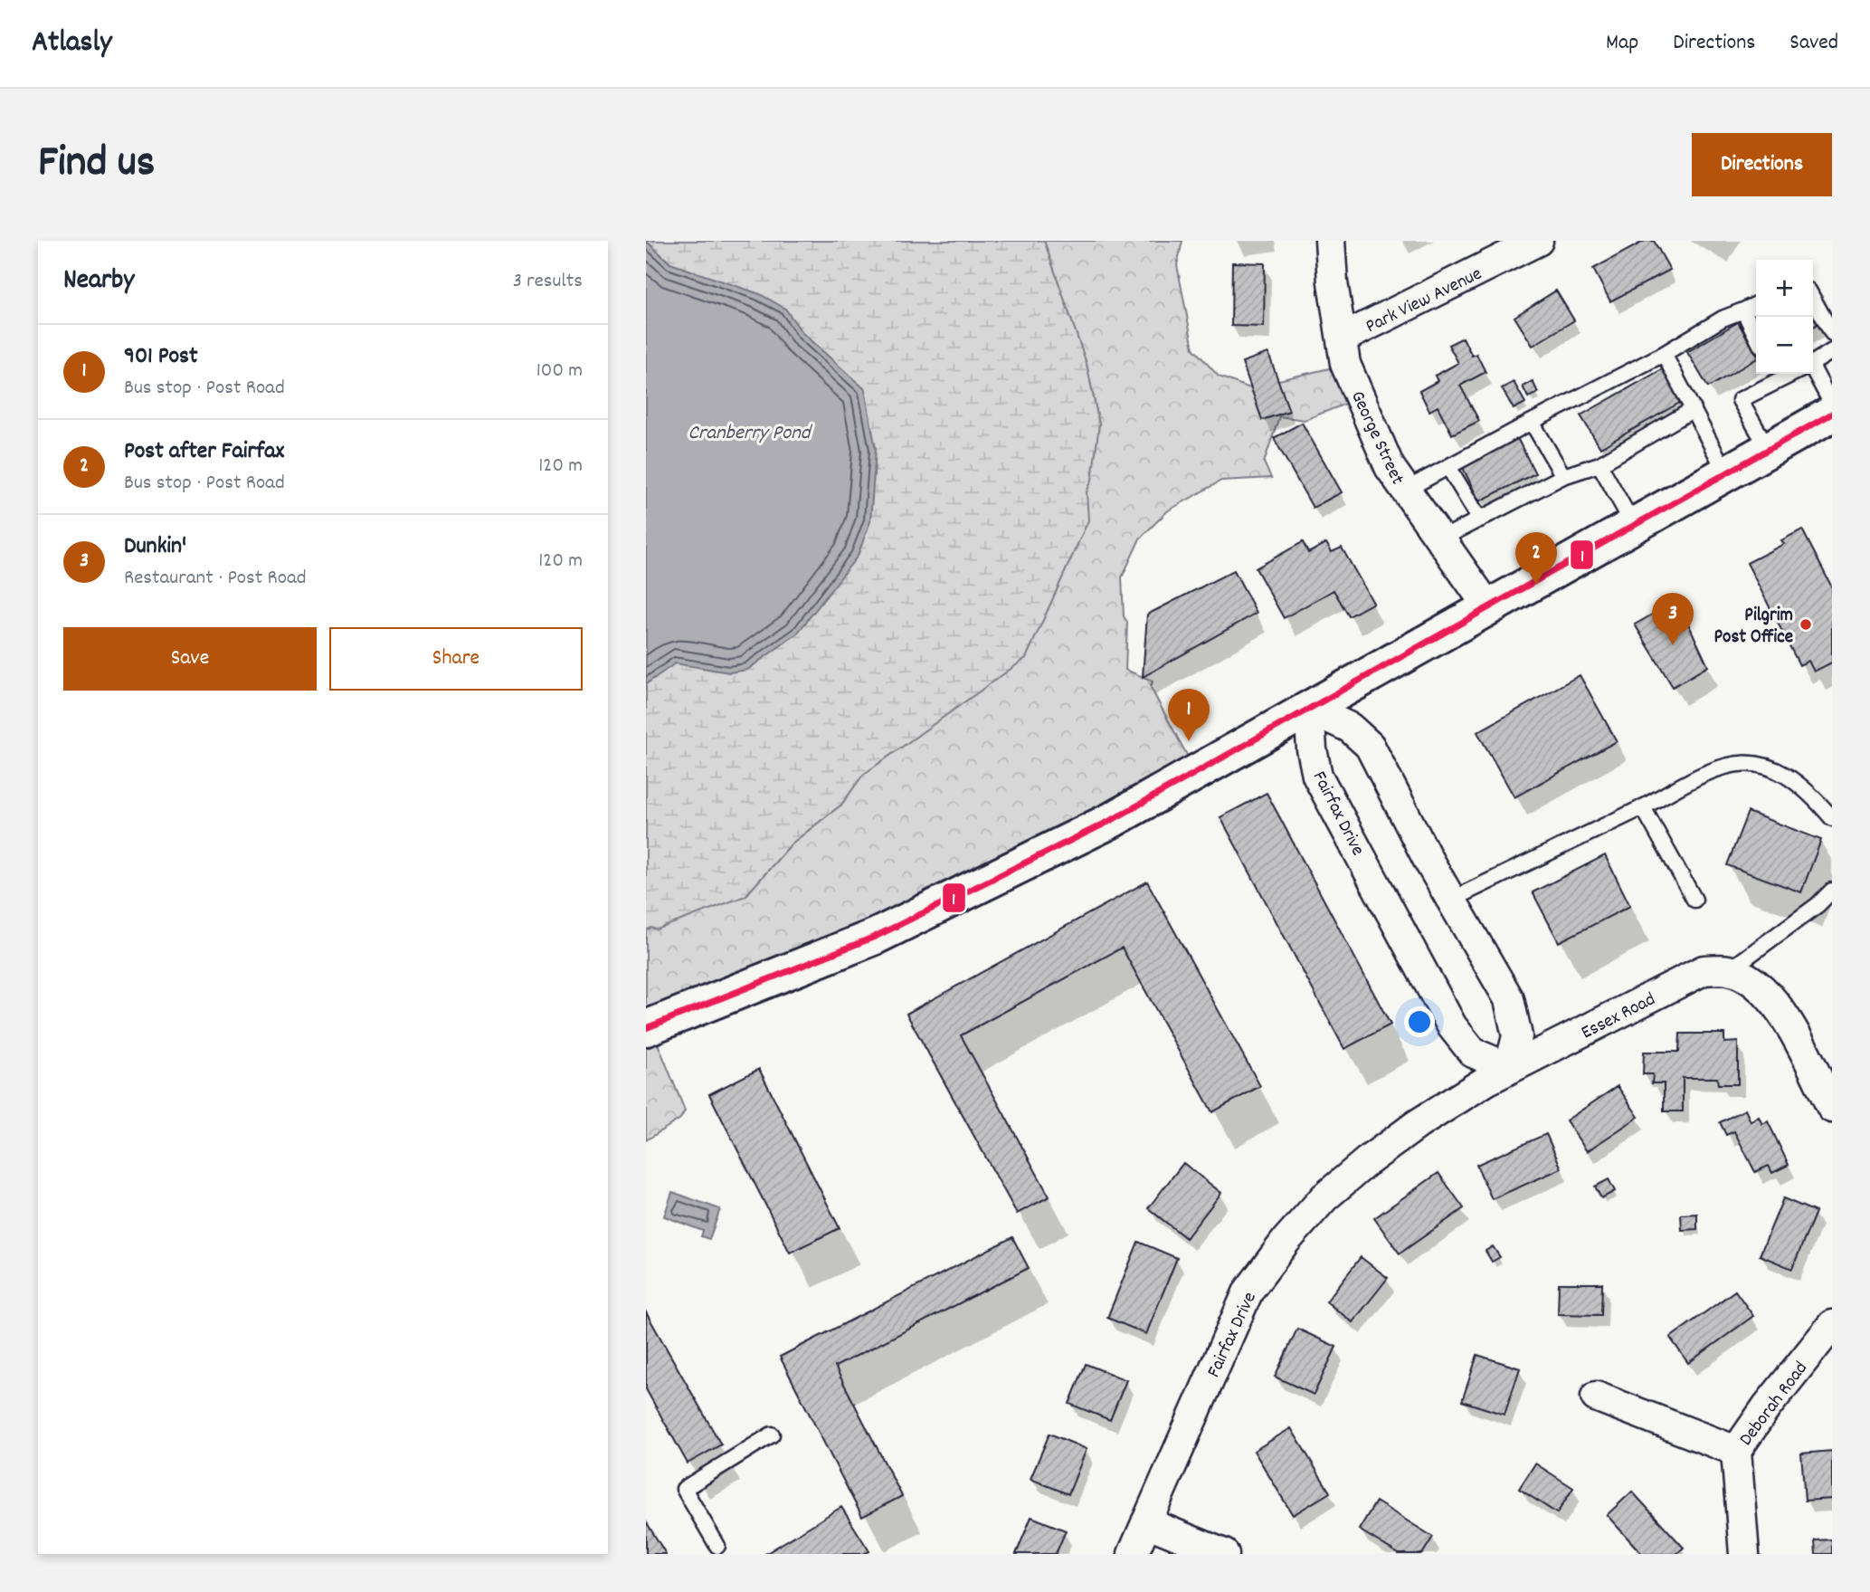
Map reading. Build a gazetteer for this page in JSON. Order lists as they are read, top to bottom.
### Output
{
  "streets": {
    "street": [
      "Park View Avenue",
      "George Street",
      "Fairfax Drive",
      "Essex Road",
      "Deborah Road"
    ]
  },
  "crossings": [
    ["Park View Avenue", "George Street"],
    ["Fairfax Drive", "Essex Road"]
  ],
  "water": ["Cranberry Pond"],
  "places": ["Pilgrim Post Office"],
  "lines": ["transit line 1"],
  "page": {
    "header": "Atlasly",
    "nav": ["Map", "Directions", "Saved"],
    "title": "Find us",
    "buttons": [
      "Directions",
      ["Save", "Share"]
    ],
    "heading": ["Nearby", "3 results"],
    "map_buttons": ["+", "−"],
    "list": [
      {
        "mark": "1",
        "name": "901 Post",
        "note": "Bus stop · Post Road",
        "value": "100 m"
      },
      {
        "mark": "2",
        "name": "Post after Fairfax",
        "note": "Bus stop · Post Road",
        "value": "120 m"
      },
      {
        "mark": "3",
        "name": "Dunkin'",
        "note": "Restaurant · Post Road",
        "value": "120 m"
      }
    ],
    "pins": ["2", "3", "1"]
  }
}
